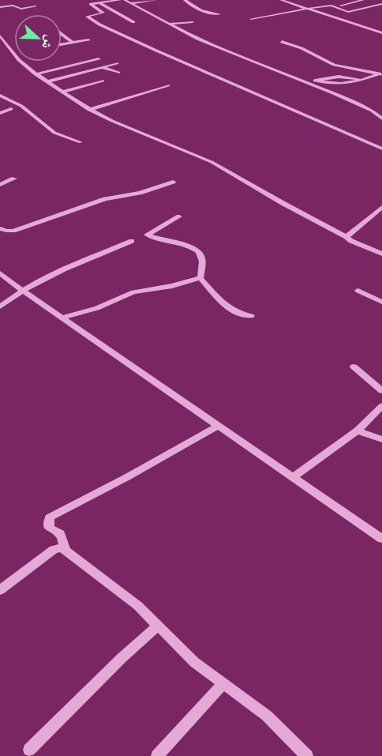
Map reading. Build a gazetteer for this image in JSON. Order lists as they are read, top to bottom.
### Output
{
  "north": "right"
}
